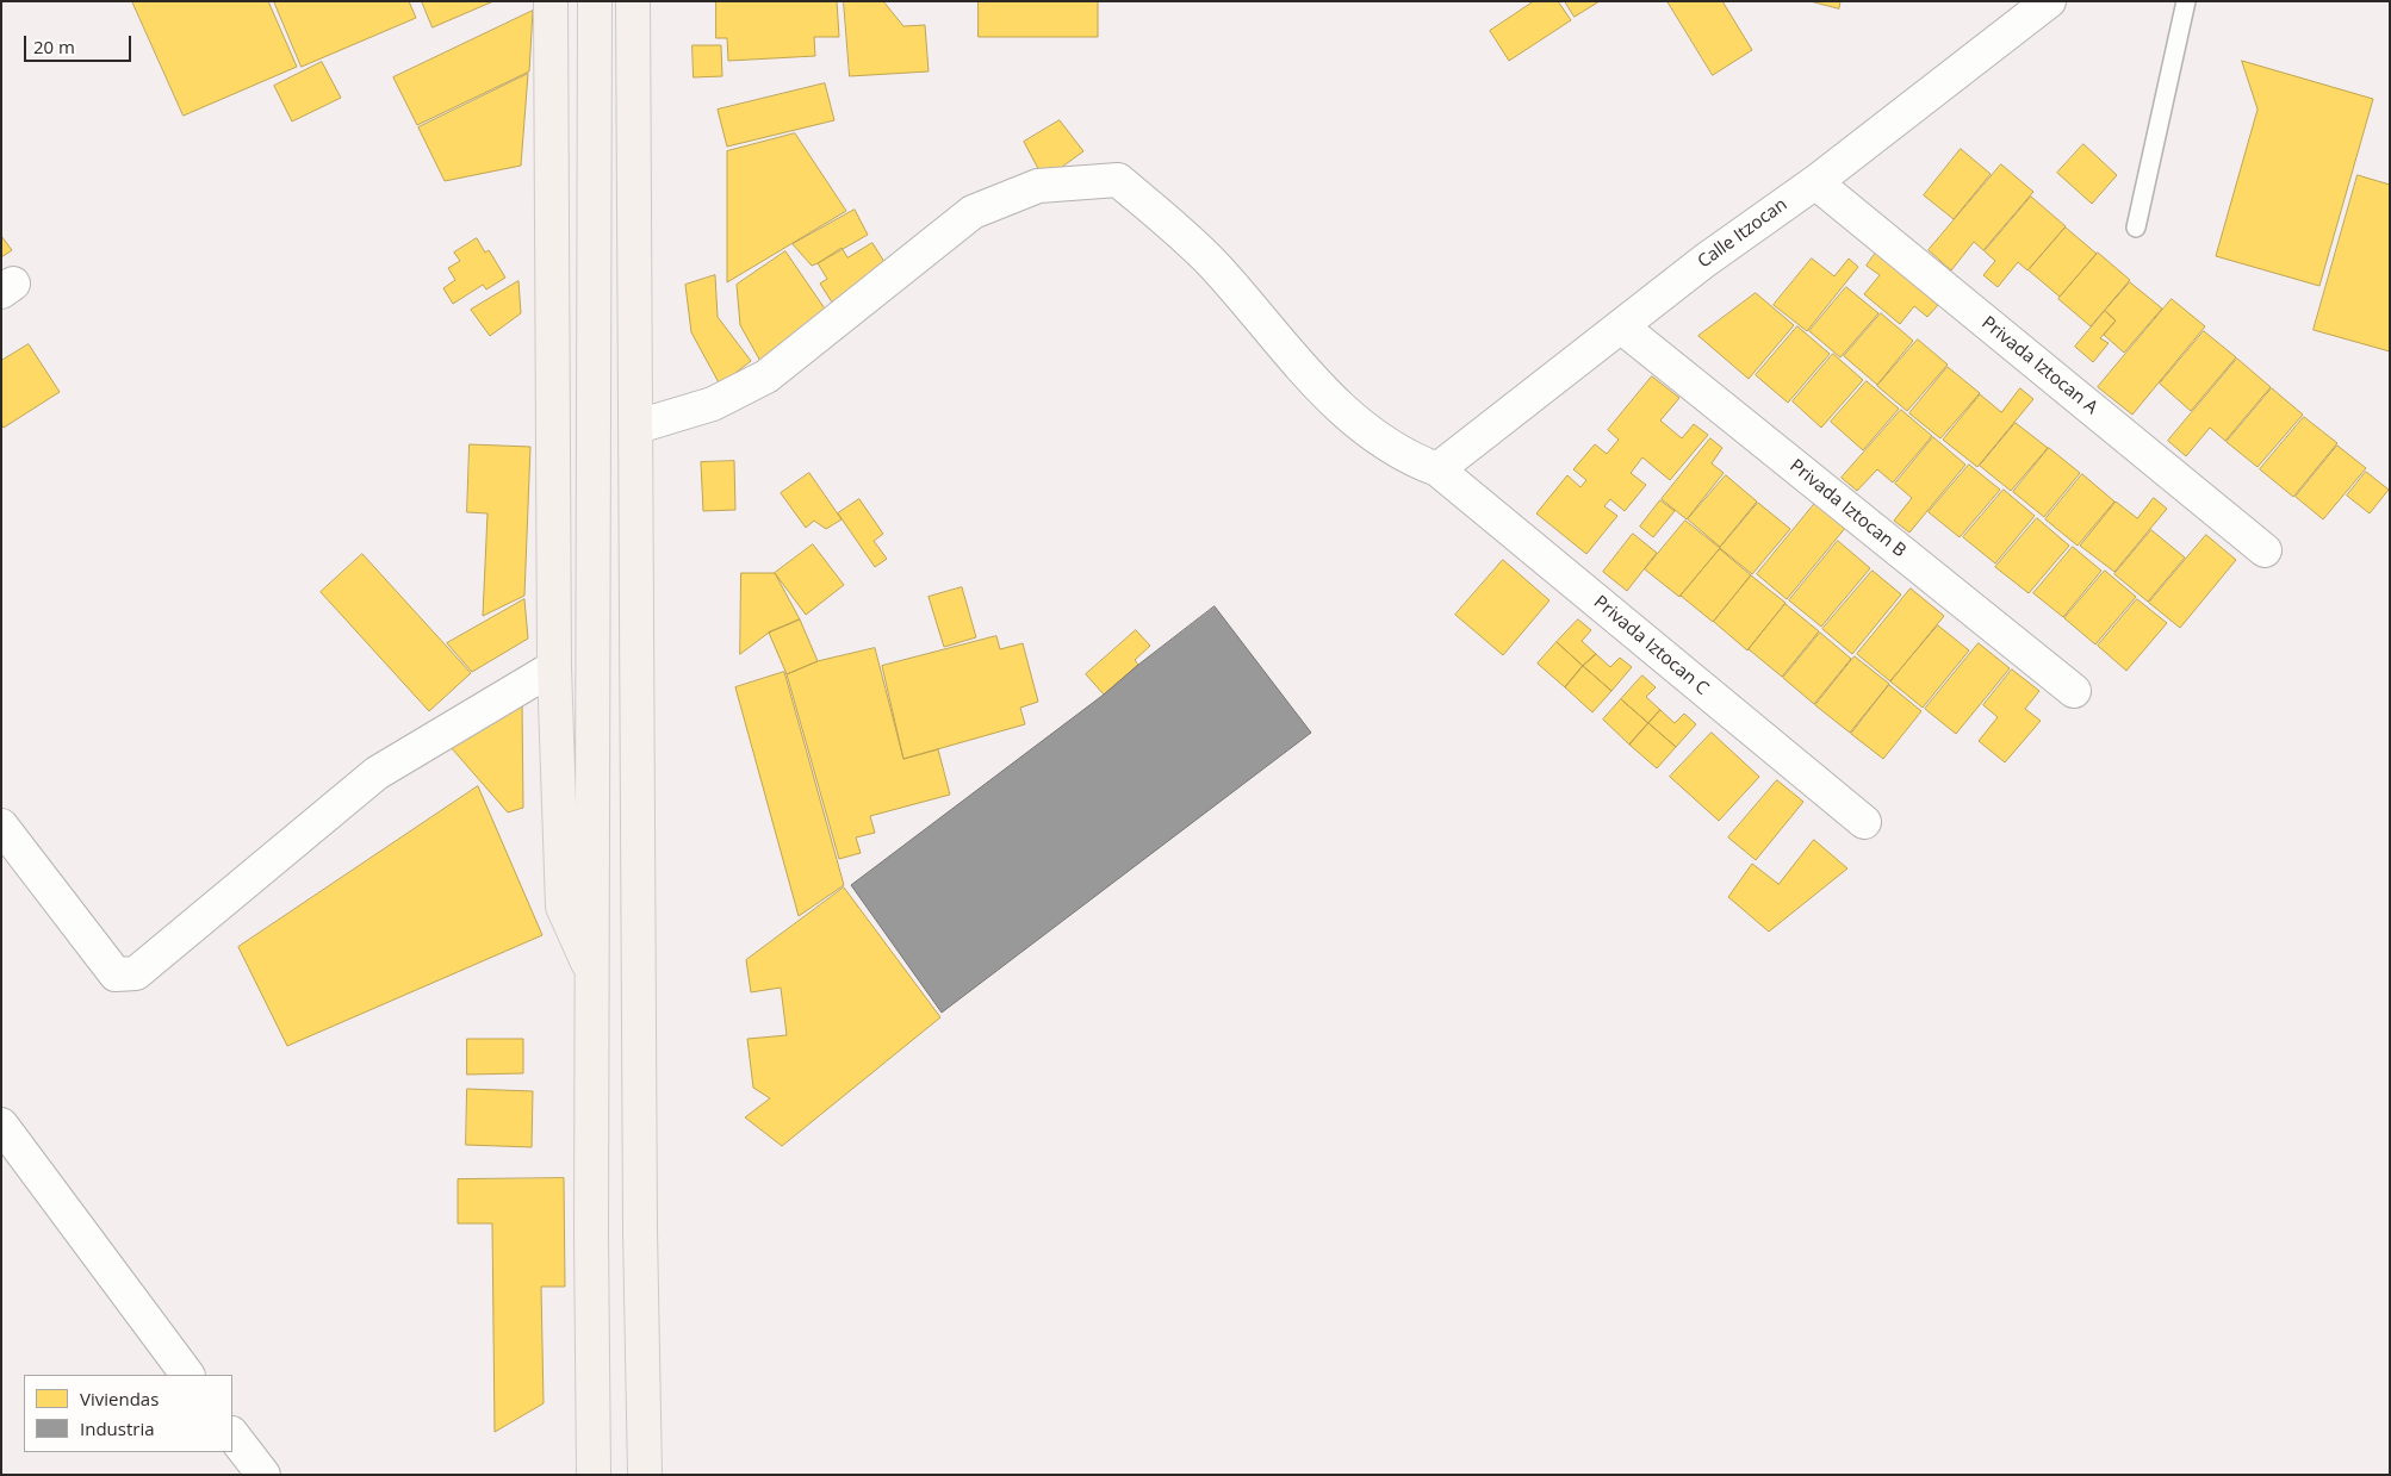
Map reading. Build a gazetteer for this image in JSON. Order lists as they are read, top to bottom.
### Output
{
  "streets": {
    "street": [
      "Calle Itzocan",
      "Privada Iztocan A",
      "Privada Iztocan B",
      "Privada Iztocan C"
    ]
  },
  "crossings": [
    ["Calle Itzocan", "Privada Iztocan A"],
    ["Calle Itzocan", "Privada Iztocan B"],
    ["Calle Itzocan", "Privada Iztocan C"]
  ],
  "legend": ["Viviendas", "Industria"],
  "scale_bar": "20 m"
}
